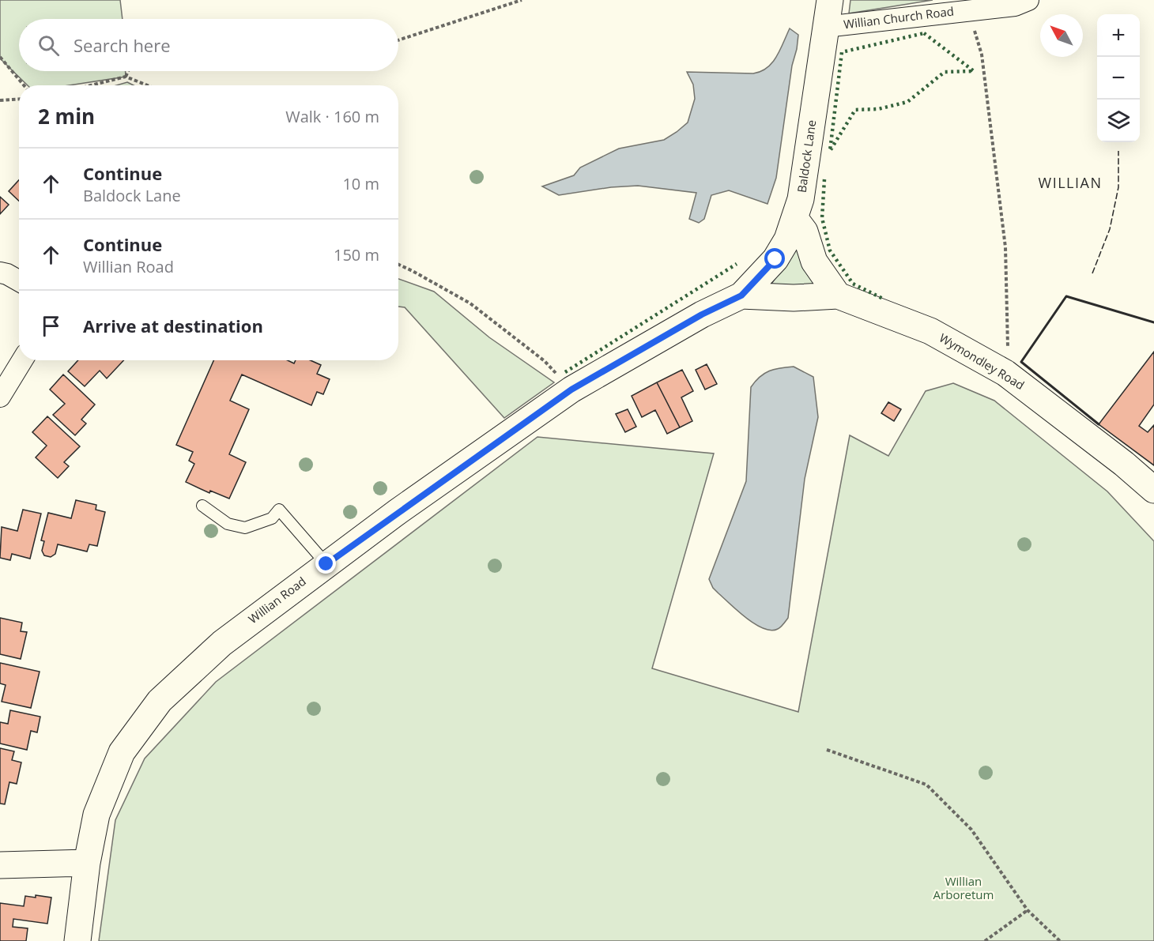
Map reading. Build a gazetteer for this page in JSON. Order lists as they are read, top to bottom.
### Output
{
  "streets": {
    "street": [
      "Willian Church Road",
      "Baldock Lane",
      "Wymondley Road",
      "Willian Road"
    ]
  },
  "crossings": [
    ["Willian Church Road", "Baldock Lane"],
    ["Baldock Lane", "Wymondley Road"],
    ["Baldock Lane", "Willian Road"],
    ["Wymondley Road", "Willian Road"]
  ],
  "districts": ["WILLIAN"],
  "parks": ["Willian Arboretum"],
  "north": "top left",
  "page": {
    "map_buttons": ["+", "−"],
    "search": "Search here",
    "heading": ["2 min", "Walk · 160 m"],
    "list": [
      ["Continue", "Baldock Lane", "10 m"],
      ["Continue", "Willian Road", "150 m"],
      "Arrive at destination"
    ]
  }
}
